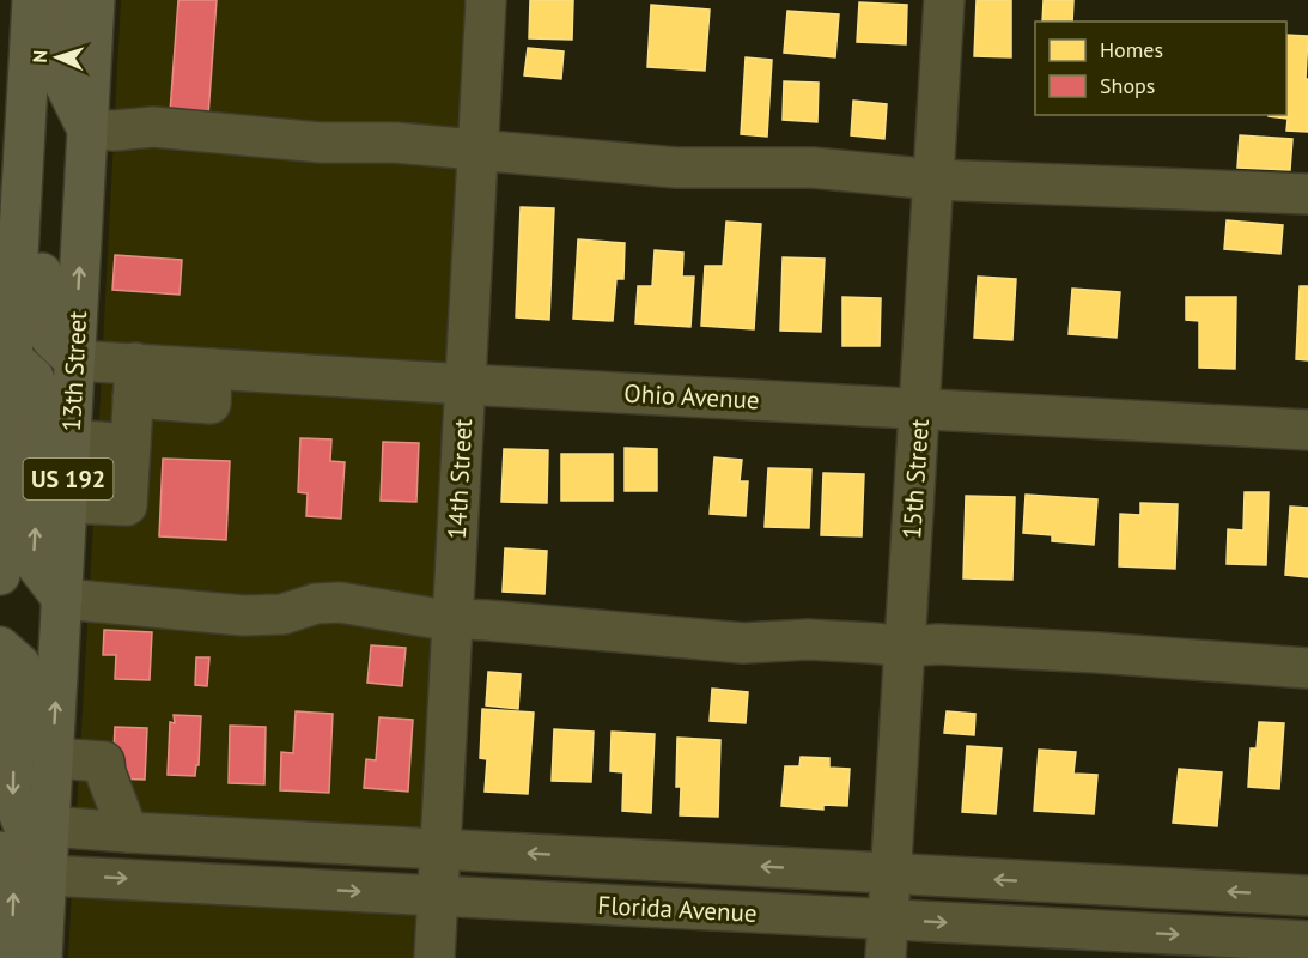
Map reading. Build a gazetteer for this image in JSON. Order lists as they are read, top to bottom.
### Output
{
  "streets": {
    "highway": ["13th Street", "US 192"],
    "street": [
      "Ohio Avenue",
      "14th Street",
      "15th Street",
      "Florida Avenue"
    ]
  },
  "crossings": [
    ["13th Street", "Ohio Avenue"],
    ["13th Street", "Florida Avenue"],
    ["Ohio Avenue", "14th Street"],
    ["Ohio Avenue", "15th Street"],
    ["14th Street", "Florida Avenue"],
    ["15th Street", "Florida Avenue"]
  ],
  "legend": ["Homes", "Shops"],
  "north": "left"
}
